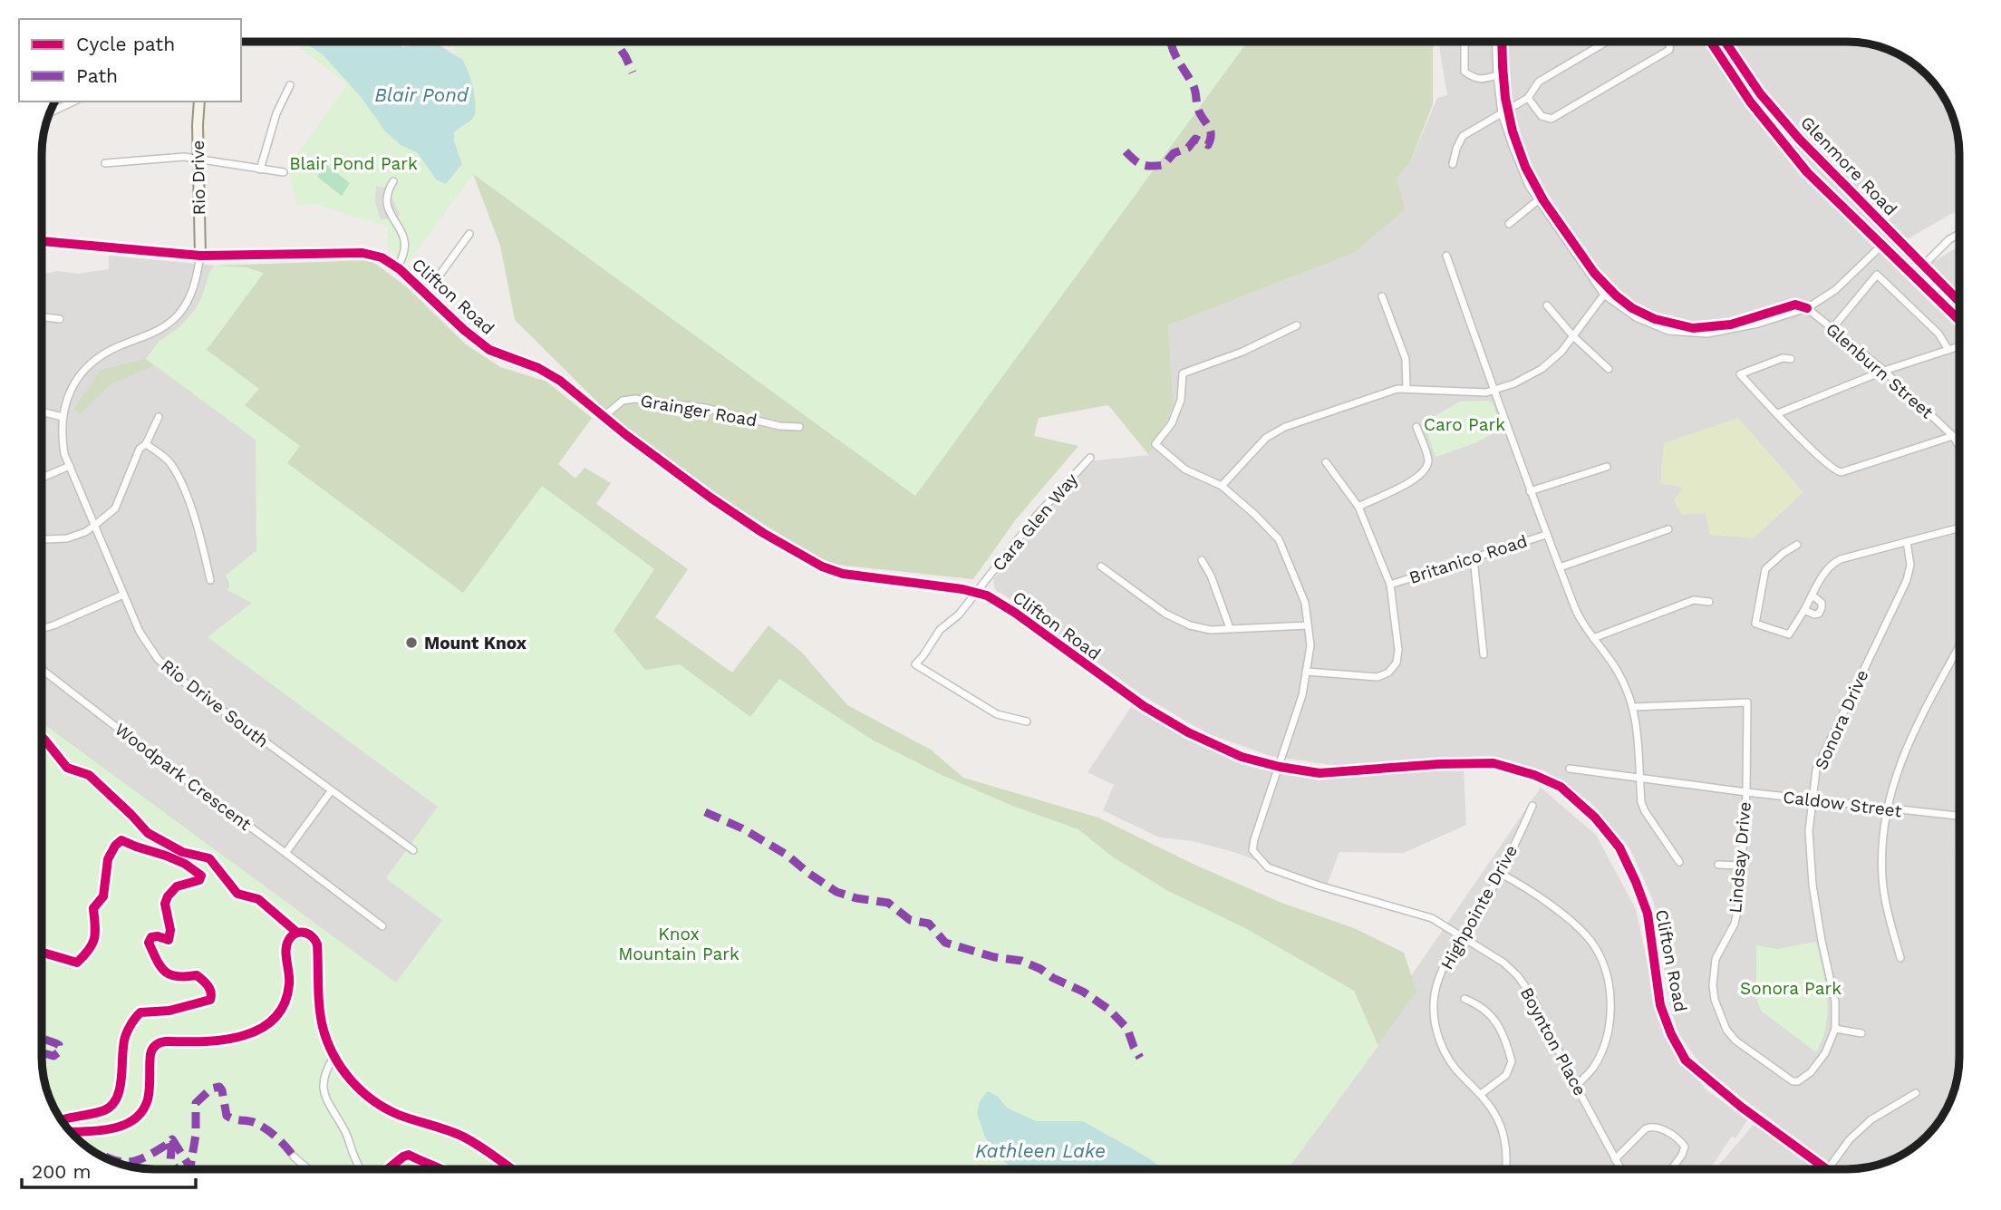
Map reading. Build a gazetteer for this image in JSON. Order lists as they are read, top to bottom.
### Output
{
  "streets": {
    "main road": ["Glenmore Road", "Rio Drive", "Clifton Road"],
    "street": [
      "Glenburn Street",
      "Grainger Road",
      "Cara Glen Way",
      "Britanico Road",
      "Rio Drive South",
      "Sonora Drive",
      "Woodpark Crescent",
      "Caldow Street",
      "Lindsay Drive",
      "Highpointe Drive",
      "Boynton Place"
    ]
  },
  "crossings": [
    ["Rio Drive", "Clifton Road"],
    ["Rio Drive", "Rio Drive South"],
    ["Clifton Road", "Grainger Road"],
    ["Clifton Road", "Cara Glen Way"],
    ["Clifton Road", "Rio Drive South"],
    ["Clifton Road", "Boynton Place"],
    ["Sonora Drive", "Caldow Street"],
    ["Sonora Drive", "Lindsay Drive"],
    ["Caldow Street", "Lindsay Drive"],
    ["Highpointe Drive", "Boynton Place"]
  ],
  "water": ["Blair Pond", "Kathleen Lake"],
  "parks": [
    "Blair Pond Park",
    "Caro Park",
    "Knox Mountain Park",
    "Sonora Park"
  ],
  "places": ["Mount Knox"],
  "legend": ["Cycle path", "Path"],
  "scale_bar": "200 m"
}
